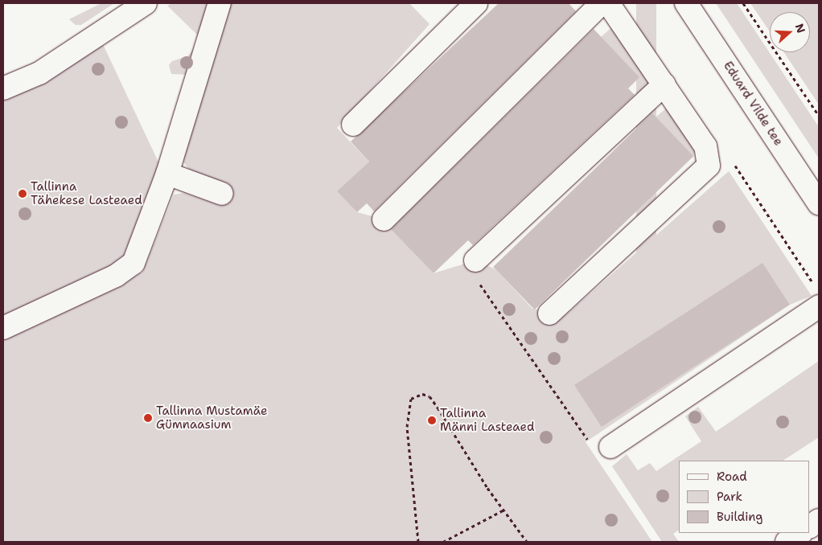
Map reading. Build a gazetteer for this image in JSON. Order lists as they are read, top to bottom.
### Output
{
  "streets": {
    "street": ["Eduard Vilde tee"]
  },
  "places": ["Tallinna Tähekese Lasteaed", "Tallinna Mustamäe Gümnaasium", "Tallinna Männi Lasteaed"],
  "legend": ["Road", "Park", "Building"],
  "north": "right"
}
